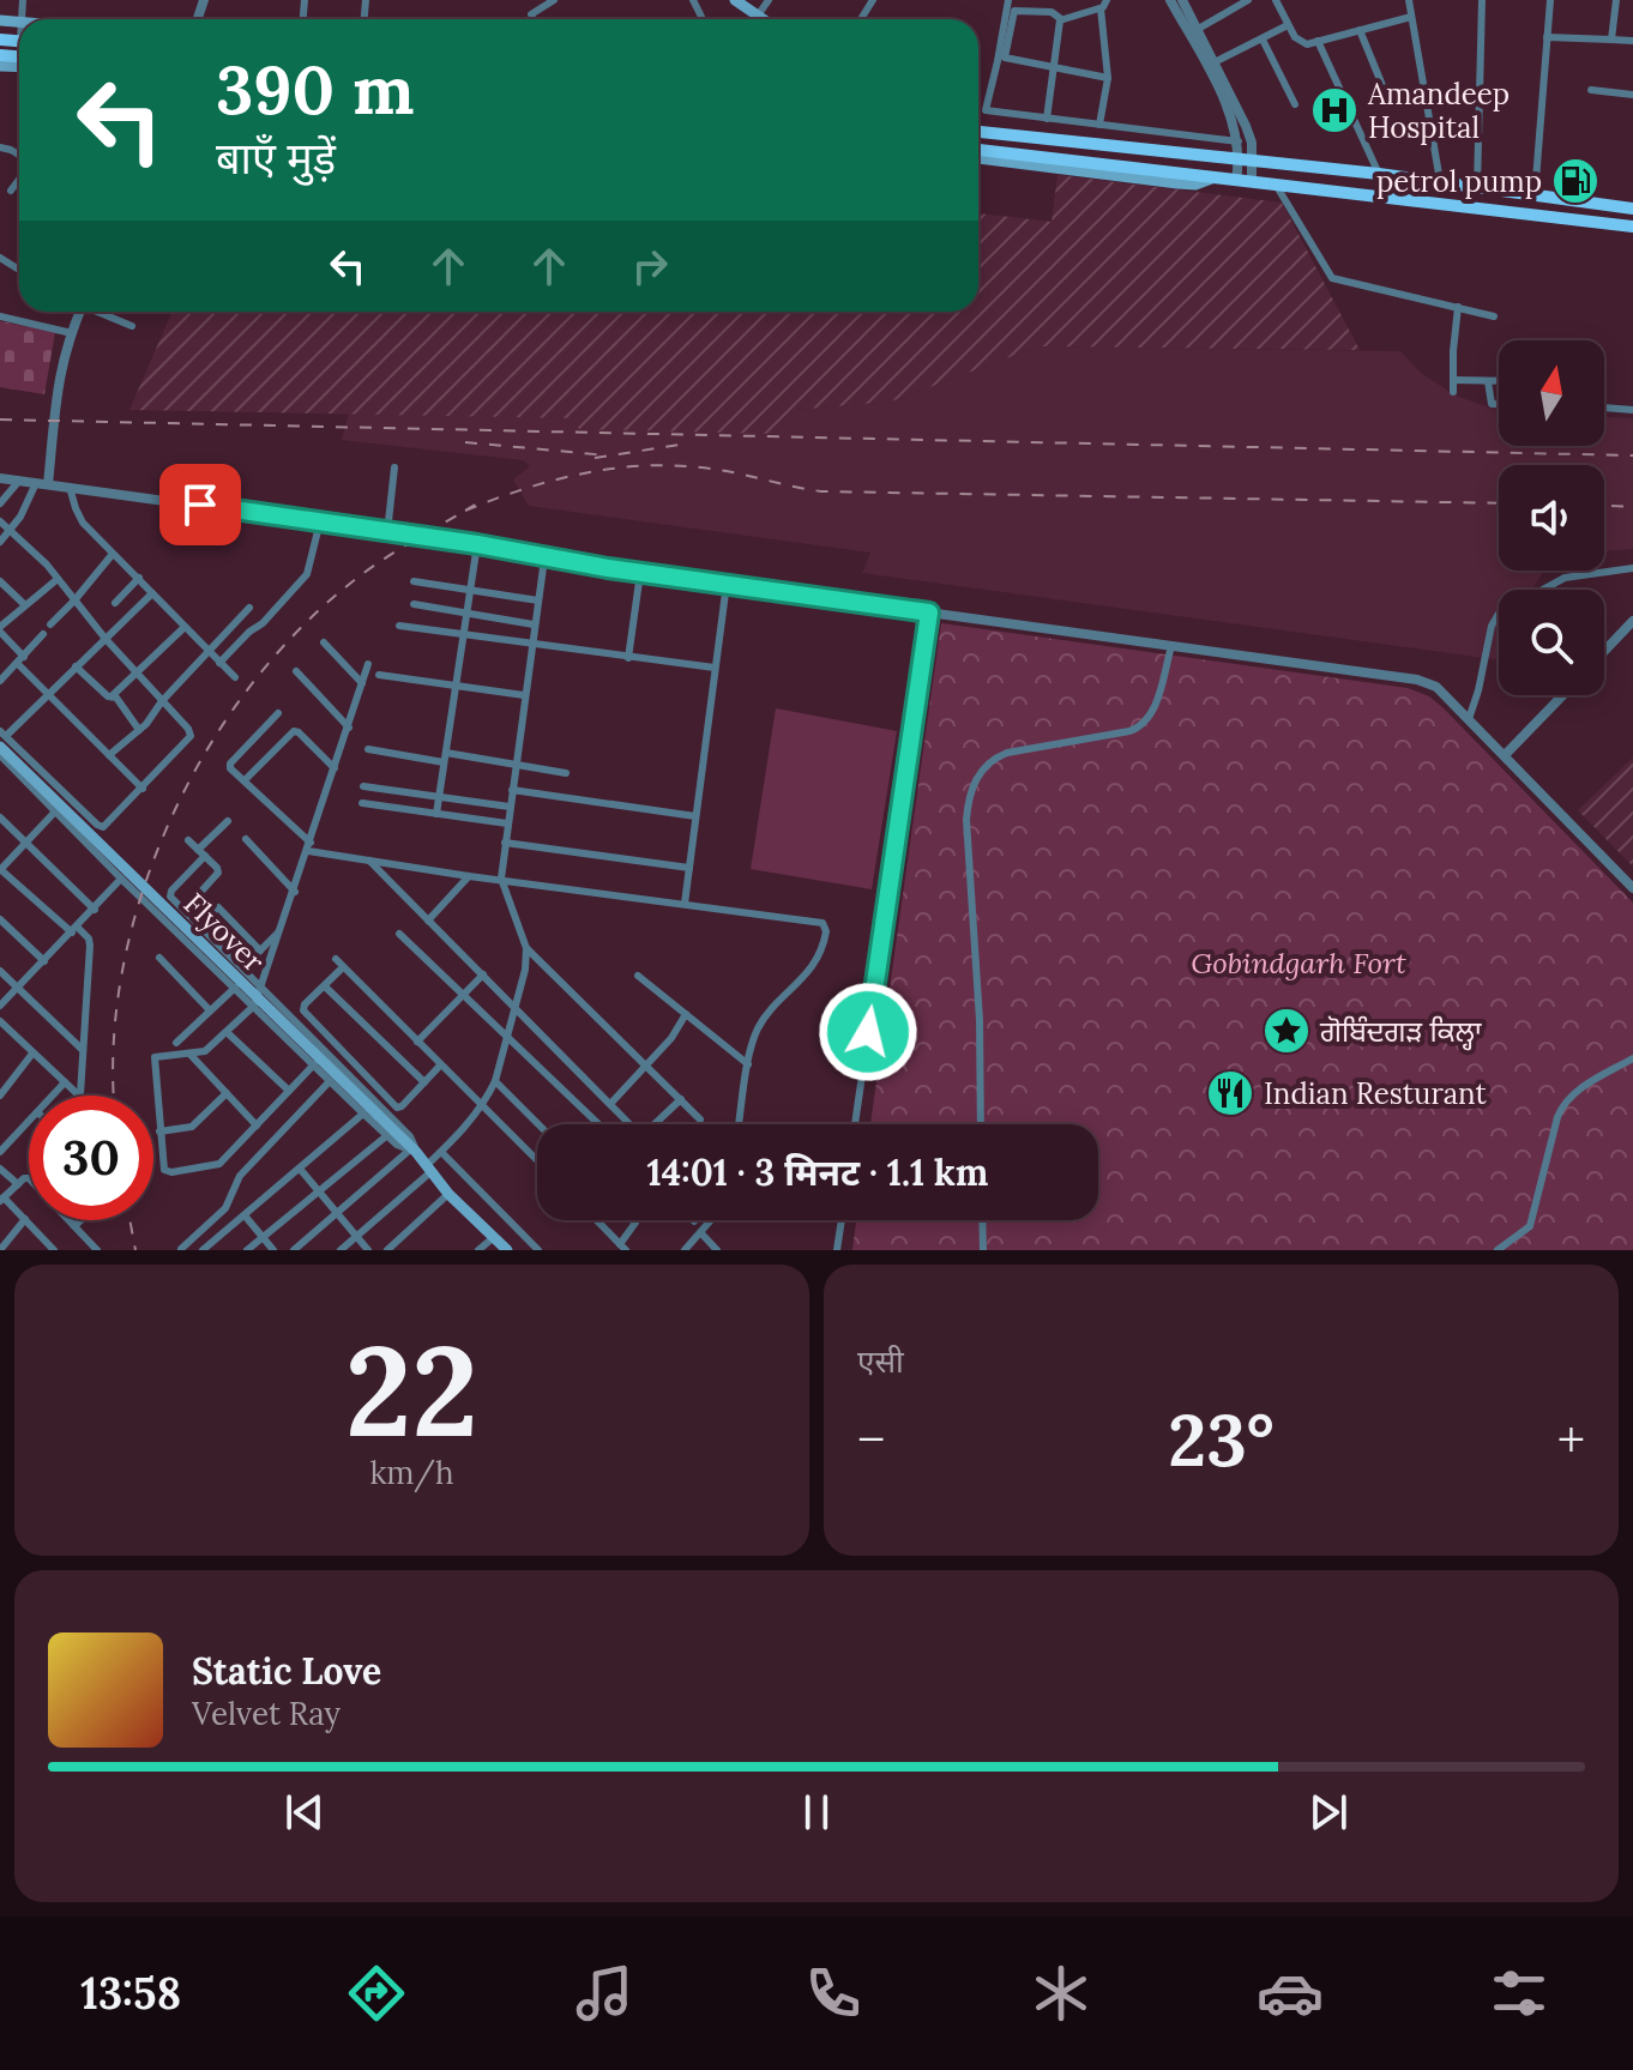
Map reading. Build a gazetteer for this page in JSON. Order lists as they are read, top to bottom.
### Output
{
  "streets": {
    "main road": ["Flyover"]
  },
  "parks": ["Gobindgarh Fort"],
  "places": {
    "hospital": ["Amandeep Hospital"],
    "fuel station": ["petrol pump"],
    "place": ["ਗੋਬਿੰਦਗੜ ਕਿਲ੍ਹਾ"],
    "restaurant": ["Indian Resturant"]
  },
  "north": "top",
  "page": {
    "turn": ["390 m", "बाएँ मुड़ें"],
    "limit": "30",
    "trip": "14:01 · 3 मिनट · 1.1 km",
    "tile": [
      ["22", "km/h"],
      "एसी"
    ],
    "heat": ["−", "23°", "+"],
    "song": ["Static Love", "Velvet Ray"],
    "tabs": "13:58"
  }
}
